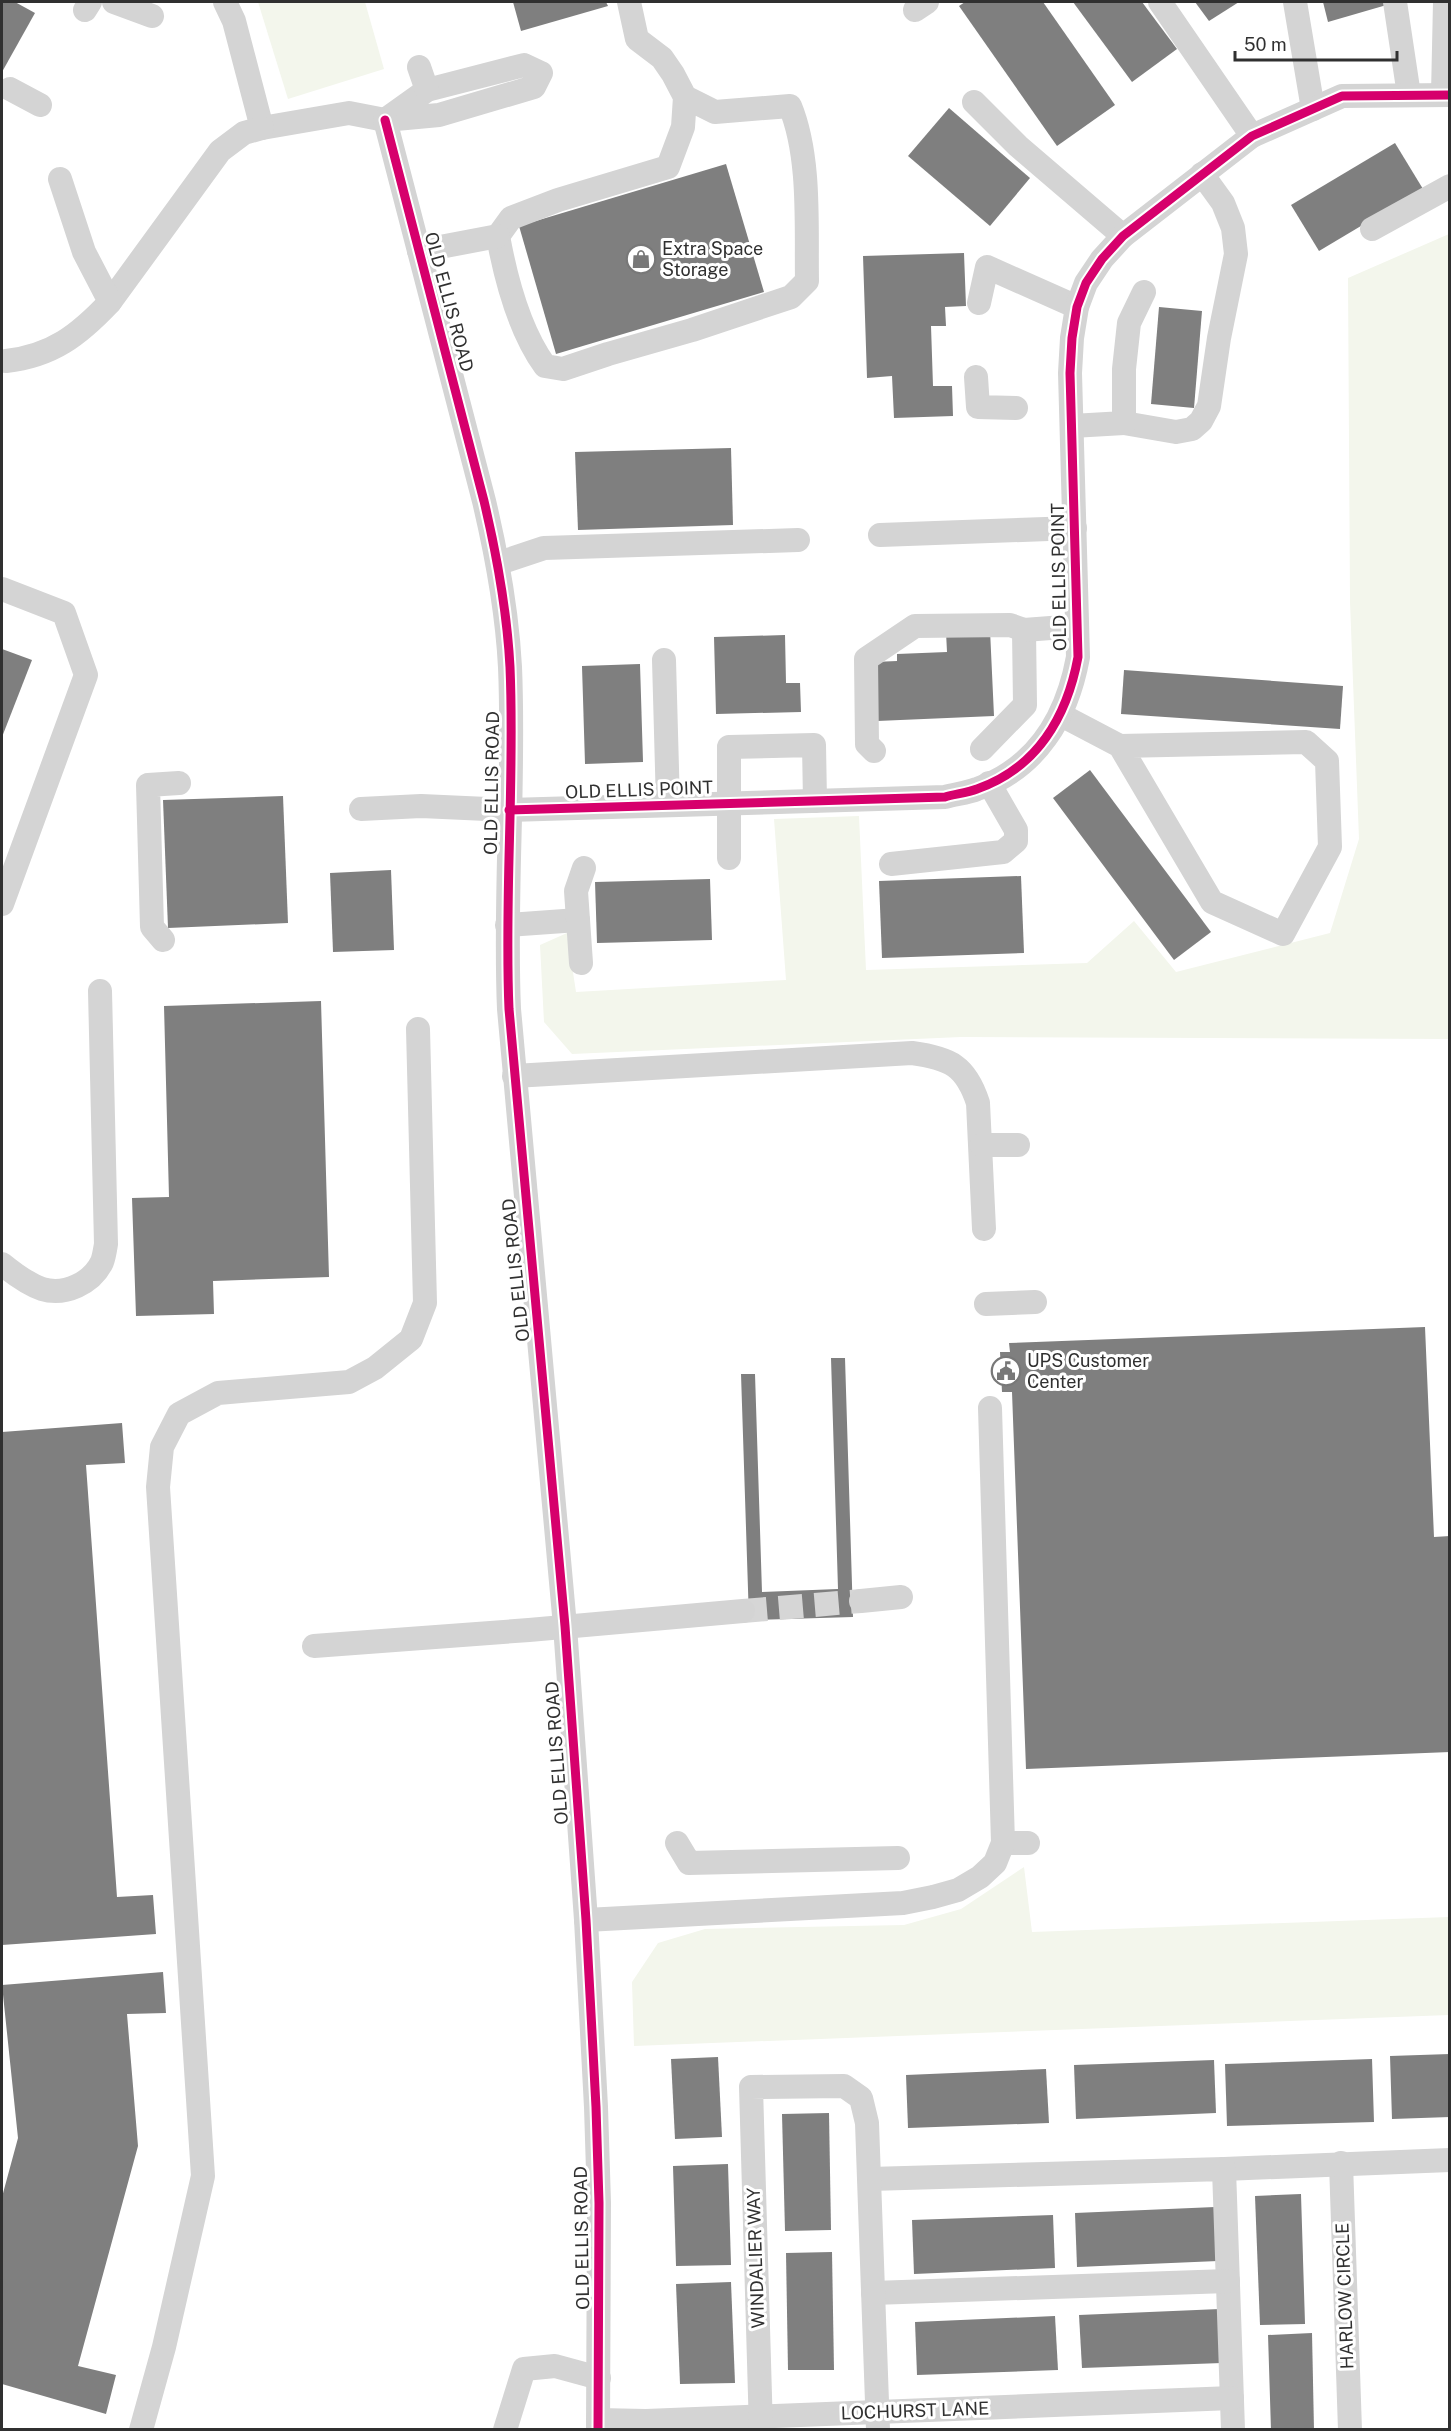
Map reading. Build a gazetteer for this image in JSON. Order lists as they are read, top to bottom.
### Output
{
  "streets": {
    "street": [
      "OLD ELLIS ROAD",
      "OLD ELLIS POINT",
      "WINDALIER WAY",
      "HARLOW CIRCLE",
      "LOCHURST LANE"
    ]
  },
  "crossings": [
    ["OLD ELLIS ROAD", "OLD ELLIS POINT"],
    ["OLD ELLIS ROAD", "LOCHURST LANE"],
    ["WINDALIER WAY", "LOCHURST LANE"]
  ],
  "places": {
    "shop": ["Extra Space Storage"],
    "public building": ["UPS Customer Center"]
  },
  "scale_bar": "50 m"
}
